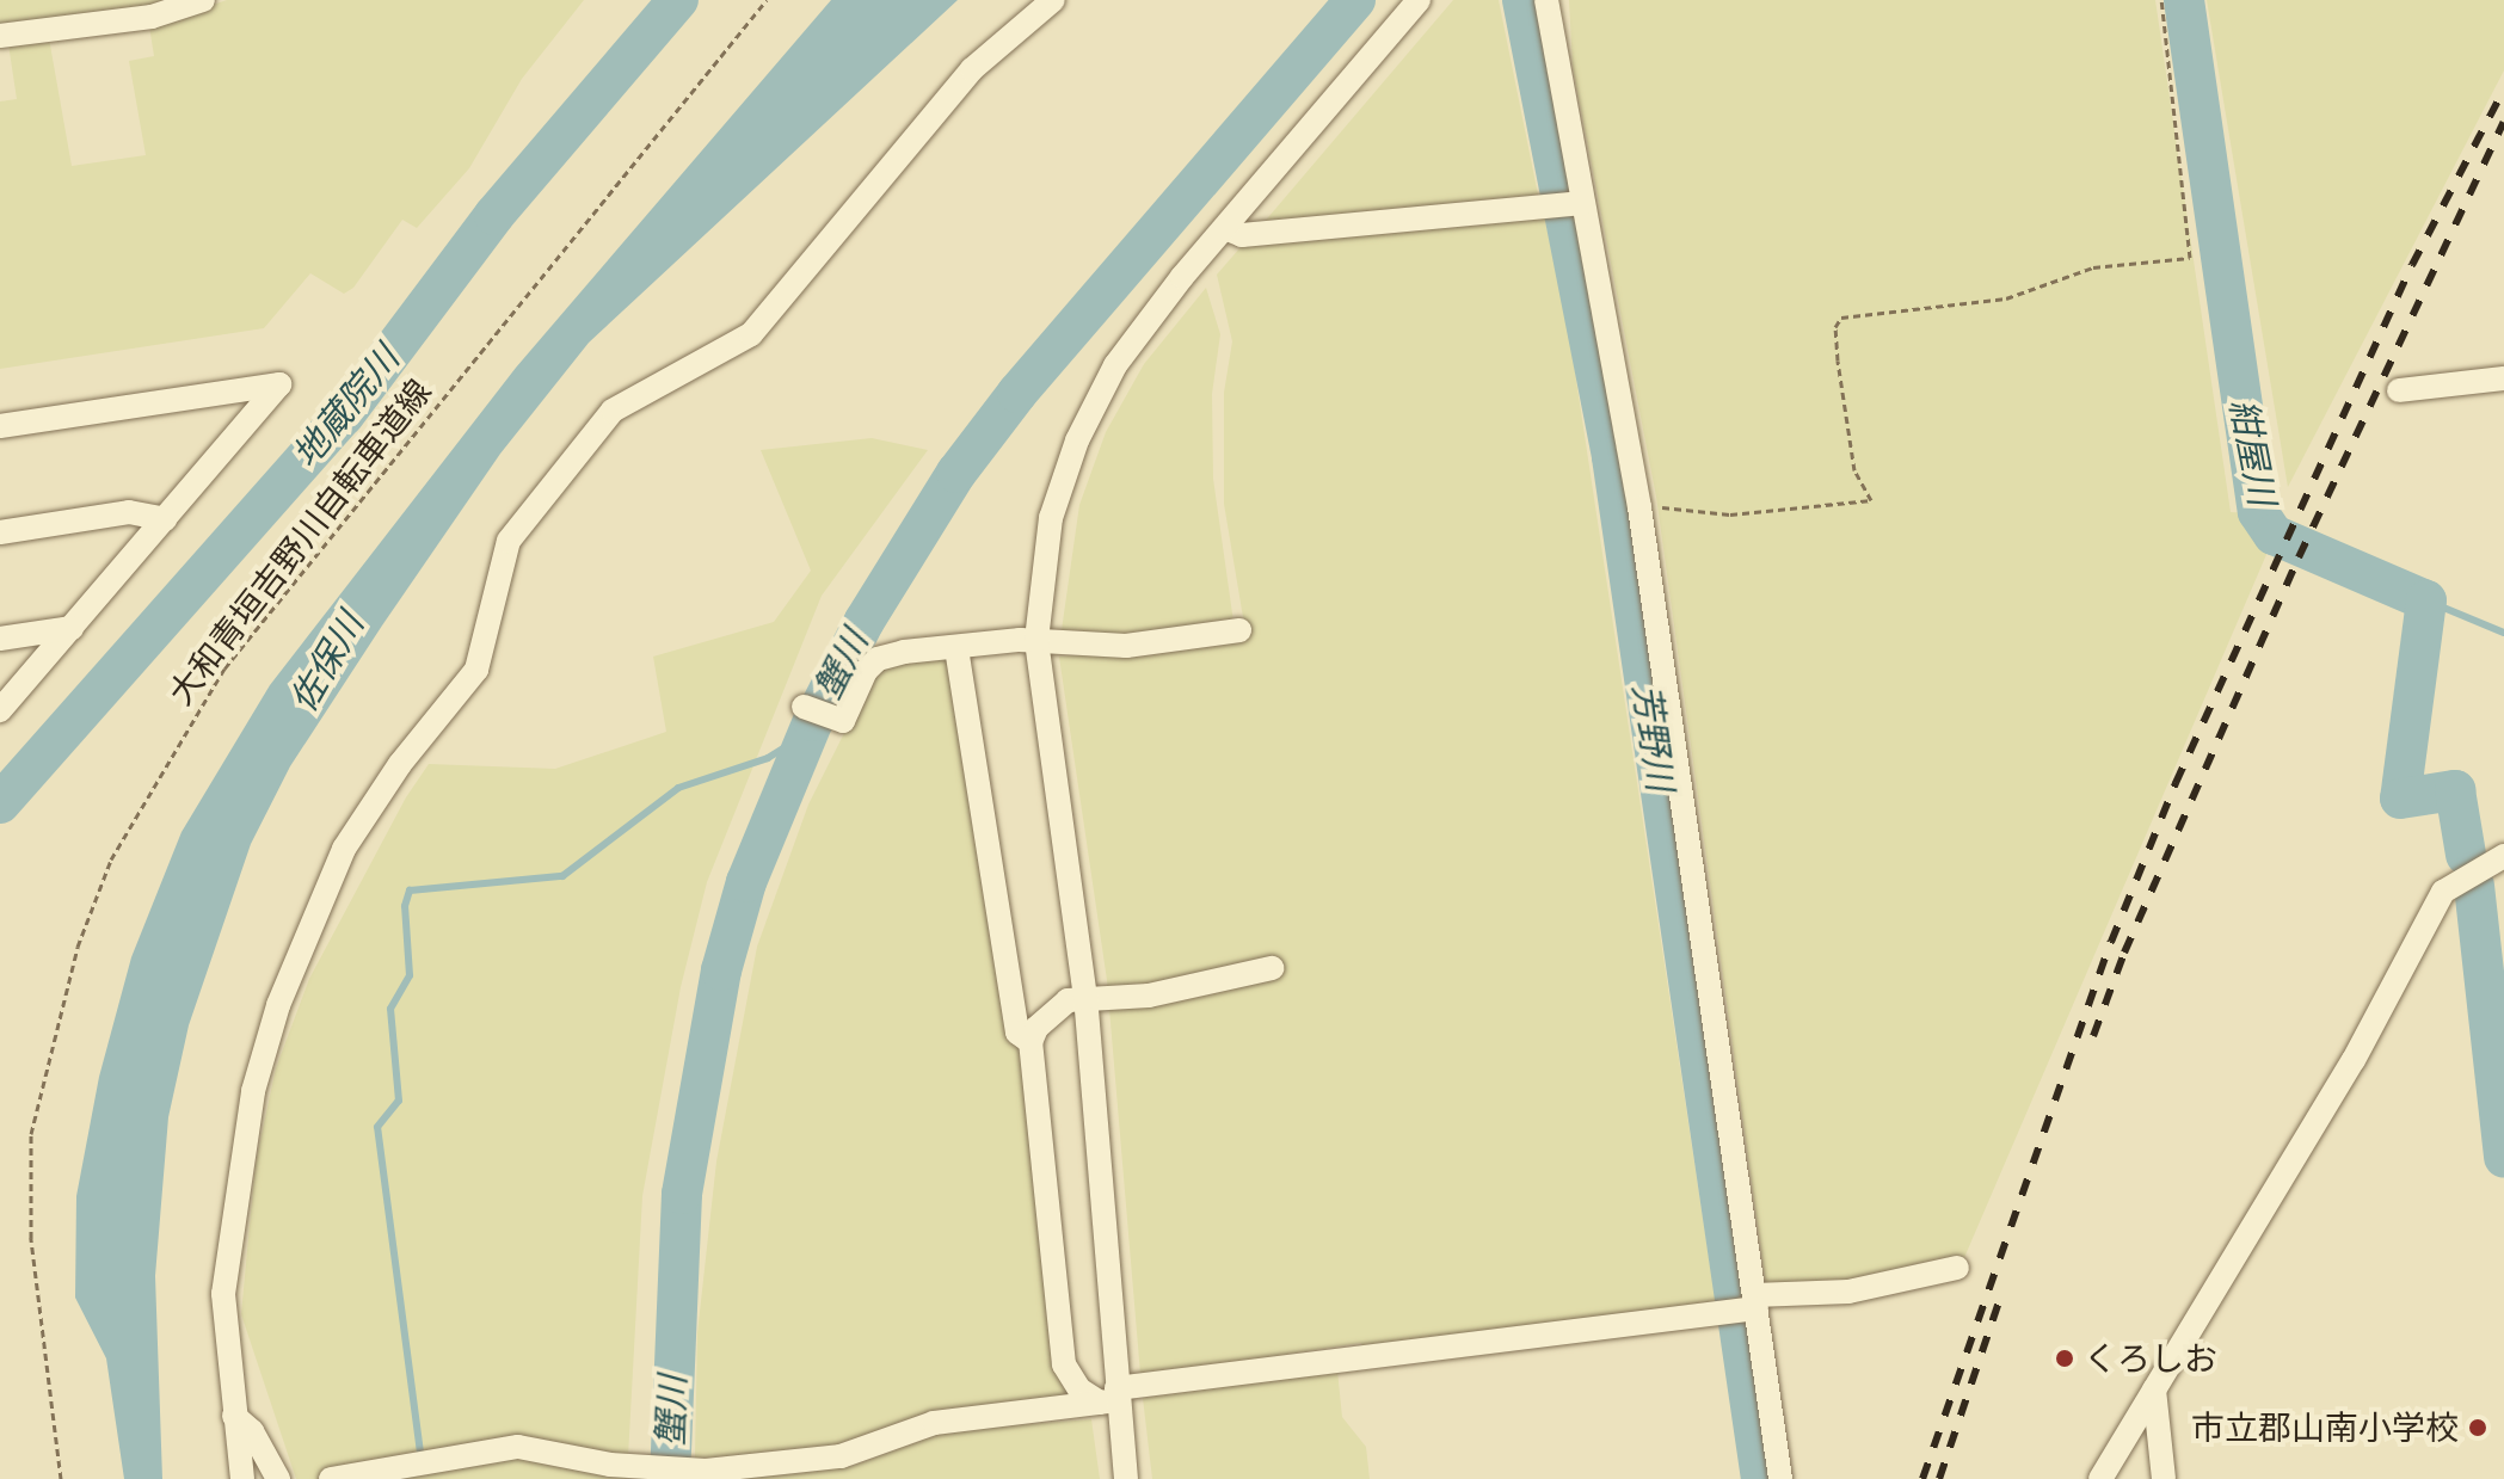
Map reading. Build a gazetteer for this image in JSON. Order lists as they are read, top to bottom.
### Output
{
  "streets": {
    "path": ["大和青垣吉野川自転車道線"]
  },
  "water": [
    "地蔵院川",
    "紺屋川",
    "佐保川",
    "蟹川",
    "芳野川"
  ],
  "places": ["くろしお", "市立郡山南小学校"]
}
